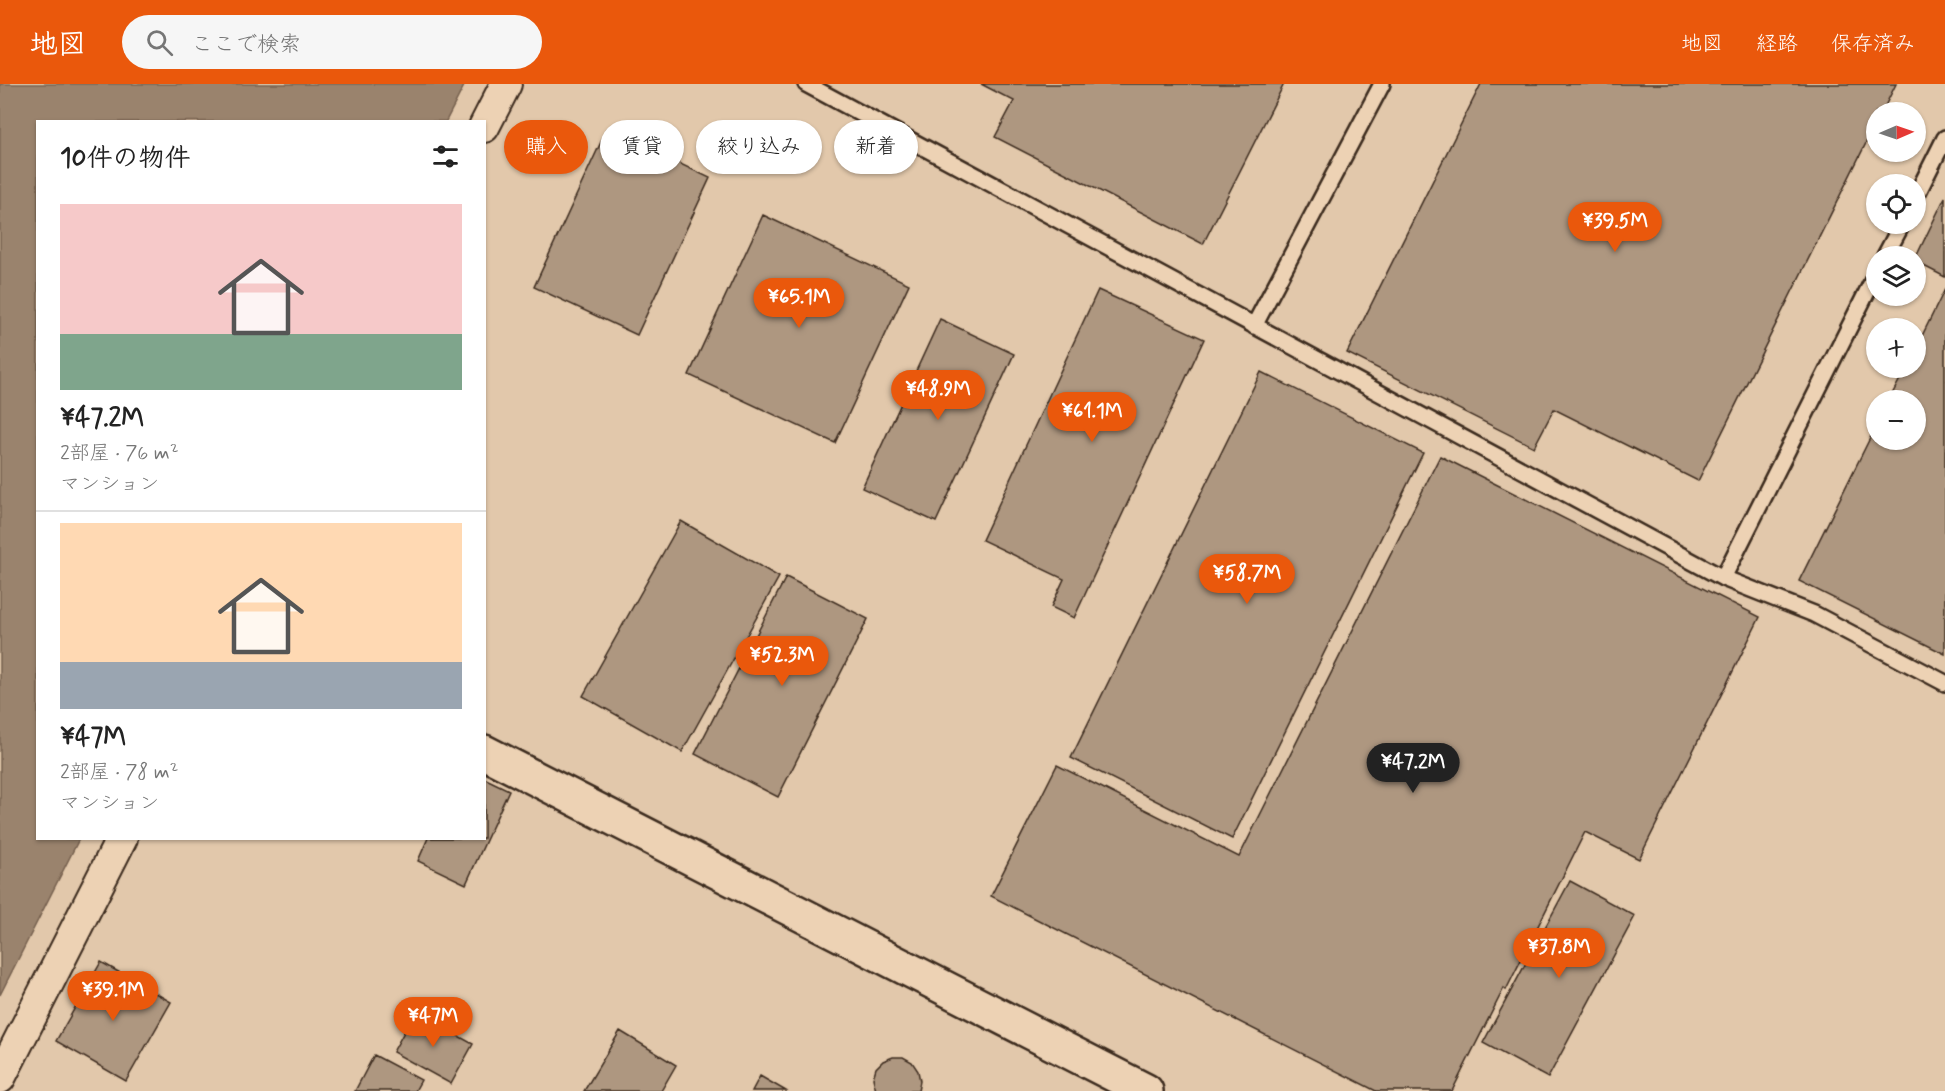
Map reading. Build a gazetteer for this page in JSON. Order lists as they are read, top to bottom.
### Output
{
  "north": "right",
  "page": {
    "header": "地図",
    "search": "ここで検索",
    "nav": ["地図", "経路", "保存済み"],
    "map_buttons": ["+", "−"],
    "chip": [
      "購入",
      "賃貸",
      "絞り込み",
      "新着"
    ],
    "heading": "10件の物件",
    "list": [
      {
        "name": "¥47.2M",
        "note": "2部屋 · 76 m² · マンション"
      },
      {
        "name": "¥47M",
        "note": "2部屋 · 78 m² · マンション"
      }
    ],
    "price": [
      "¥39.5M",
      "¥65.1M",
      "¥48.9M",
      "¥61.1M",
      "¥58.7M",
      "¥52.3M",
      "¥47.2M",
      "¥37.8M",
      "¥39.1M",
      "¥47M"
    ]
  }
}
